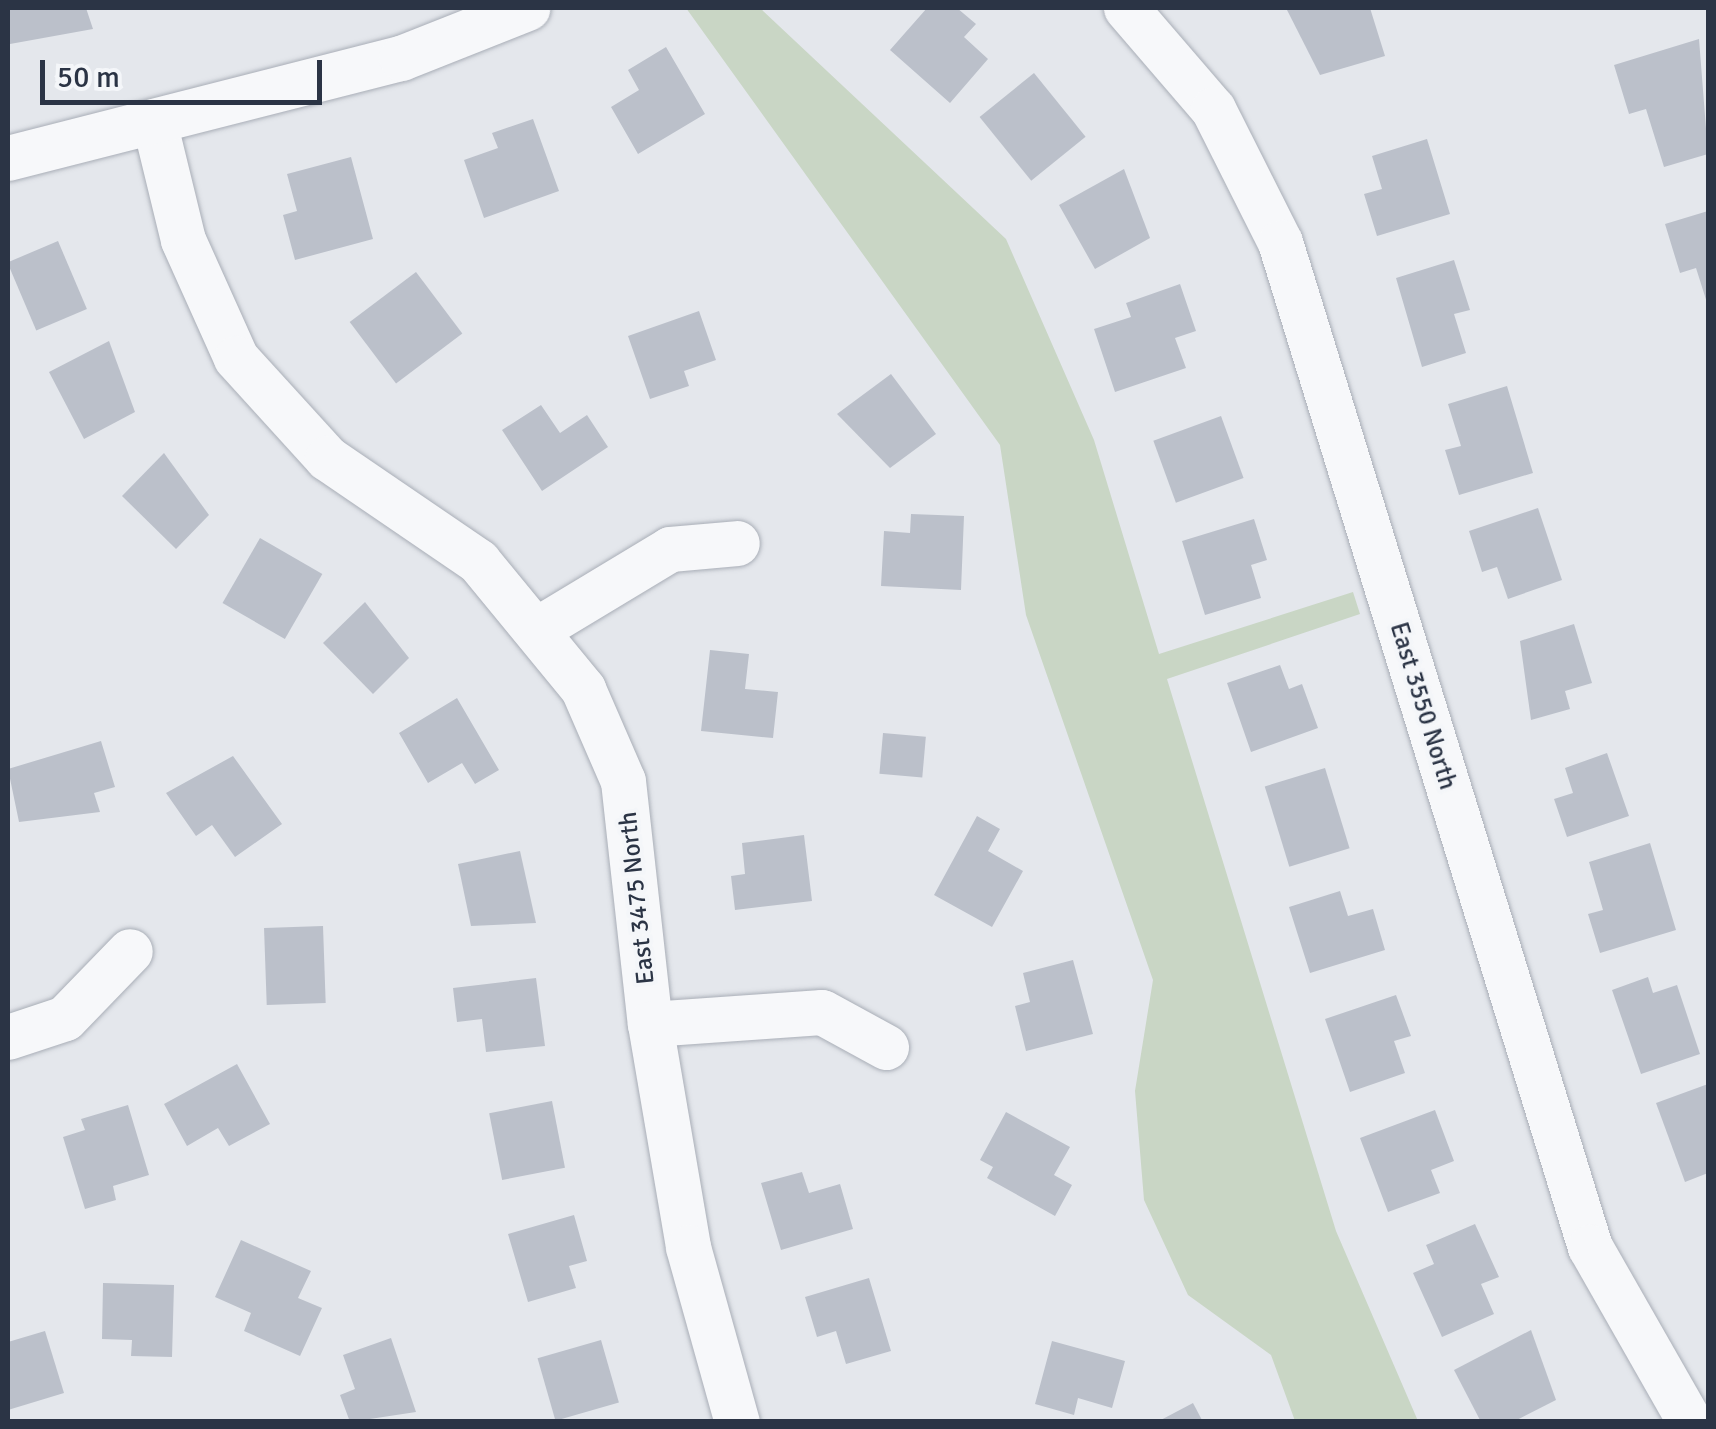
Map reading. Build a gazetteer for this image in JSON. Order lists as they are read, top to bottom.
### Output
{
  "streets": {
    "street": ["East 3550 North", "East 3475 North"]
  },
  "scale_bar": "50 m"
}
